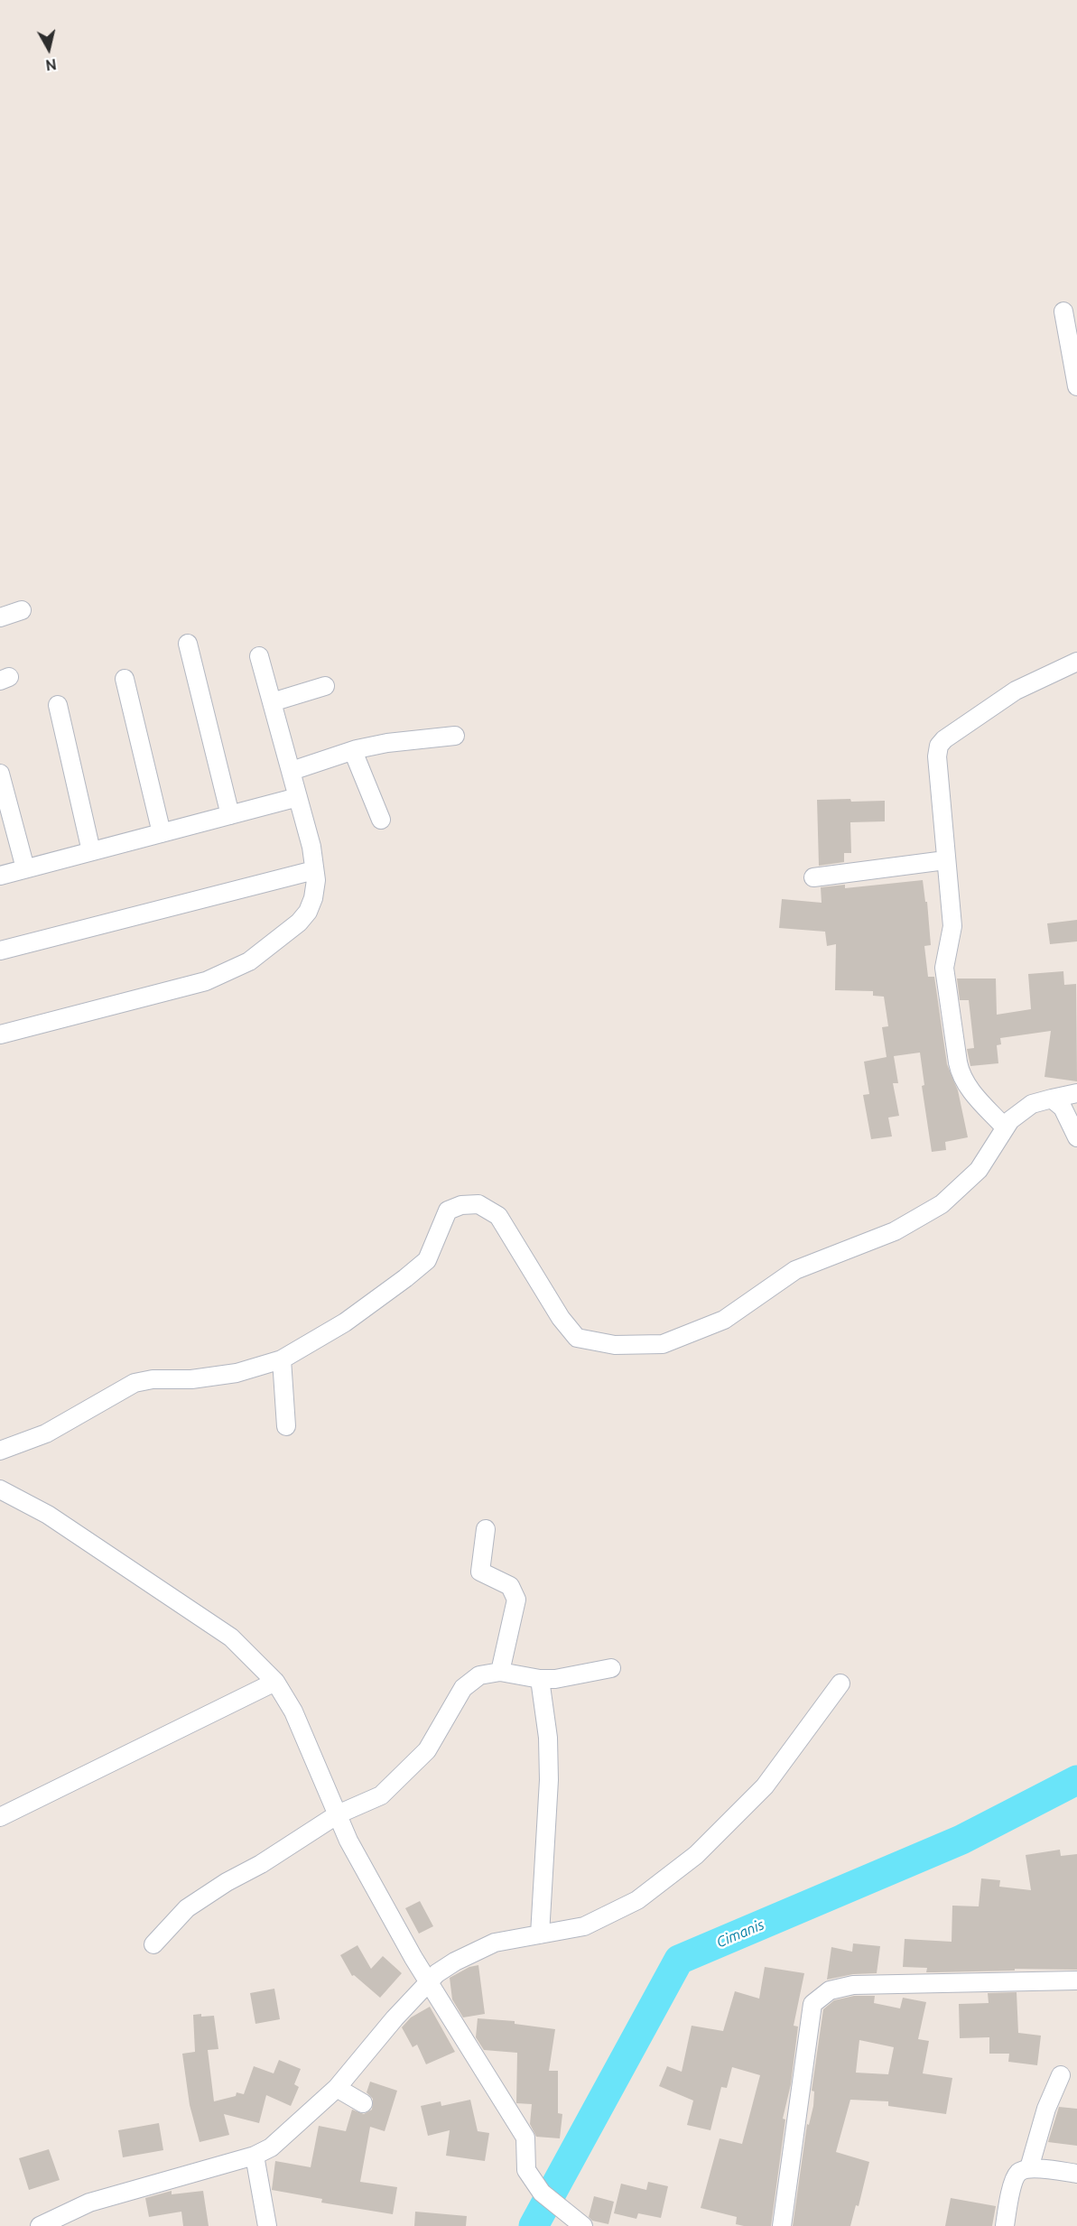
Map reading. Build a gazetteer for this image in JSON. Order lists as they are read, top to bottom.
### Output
{
  "water": ["Cimanis"],
  "north": "bottom"
}
